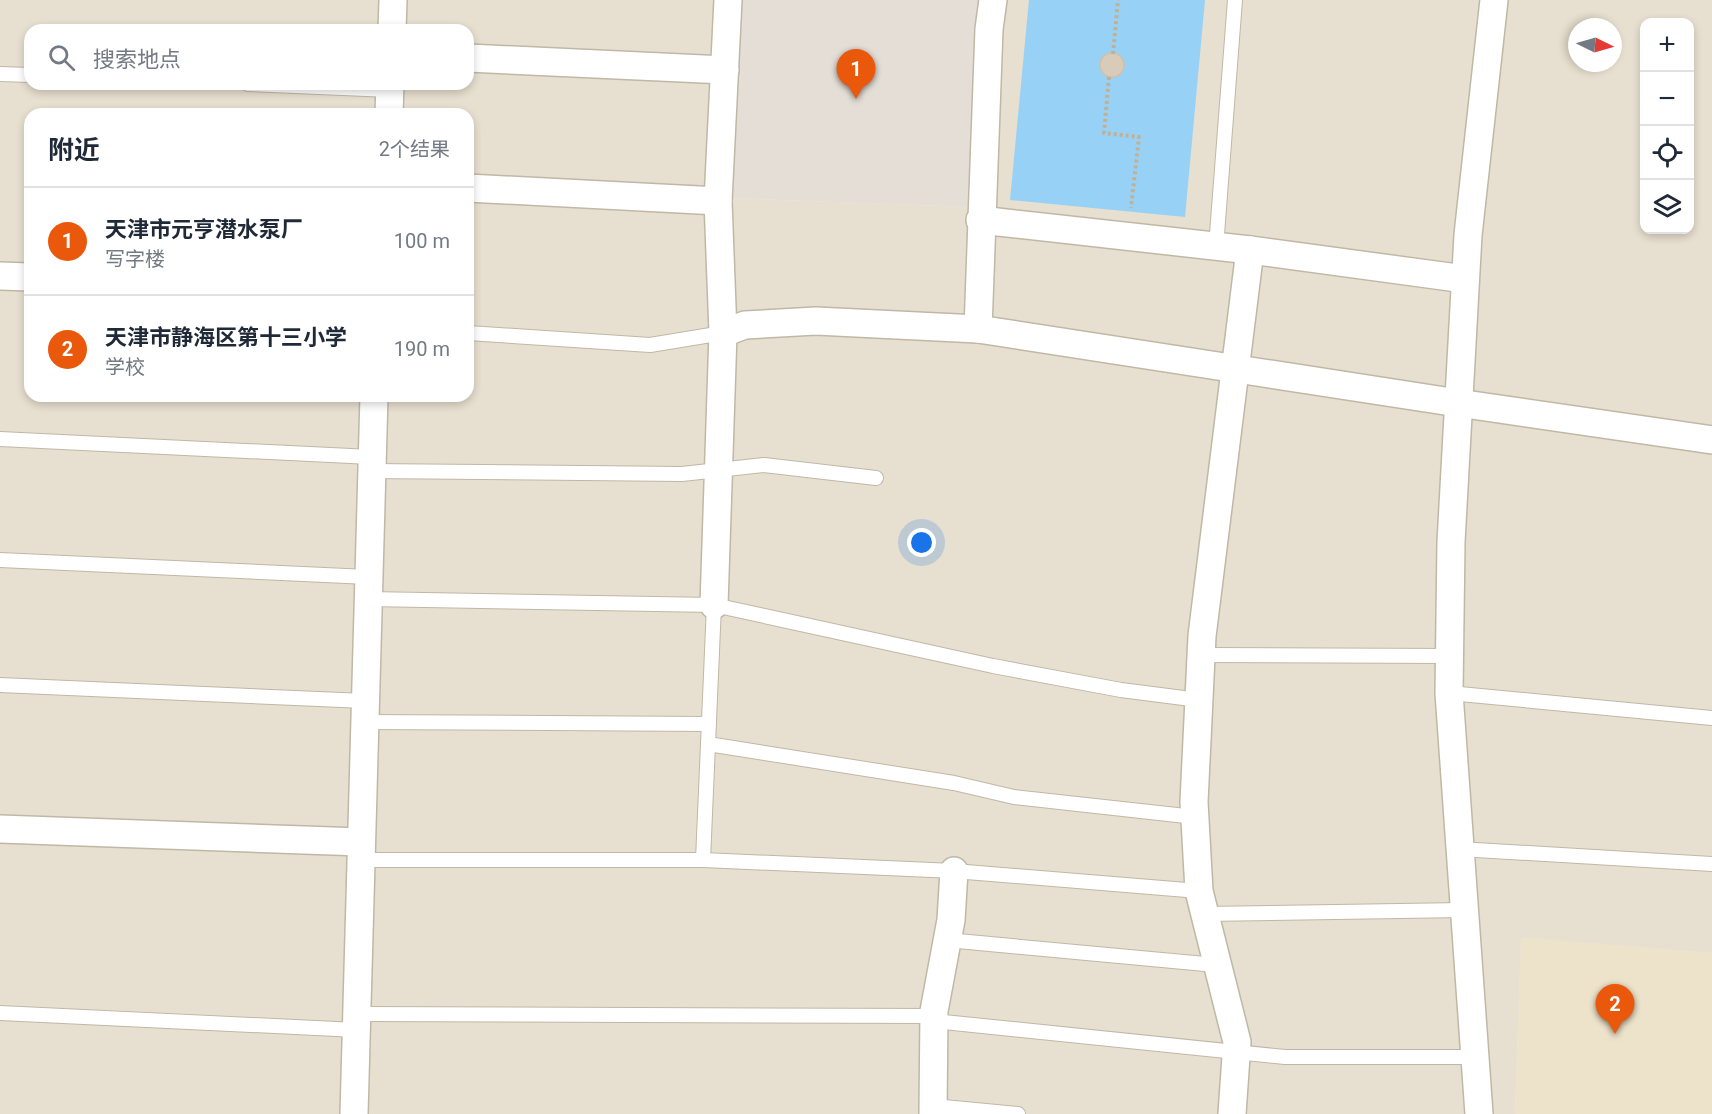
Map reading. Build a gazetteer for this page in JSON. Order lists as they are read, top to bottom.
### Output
{
  "north": "right",
  "page": {
    "map_buttons": ["+", "−"],
    "search": "搜索地点",
    "pins": ["1", "2"],
    "heading": ["附近", "2个结果"],
    "list": [
      {
        "mark": "1",
        "name": "天津市元亨潜水泵厂",
        "note": "写字楼",
        "value": "100 m"
      },
      {
        "mark": "2",
        "name": "天津市静海区第十三小学",
        "note": "学校",
        "value": "190 m"
      }
    ]
  }
}
